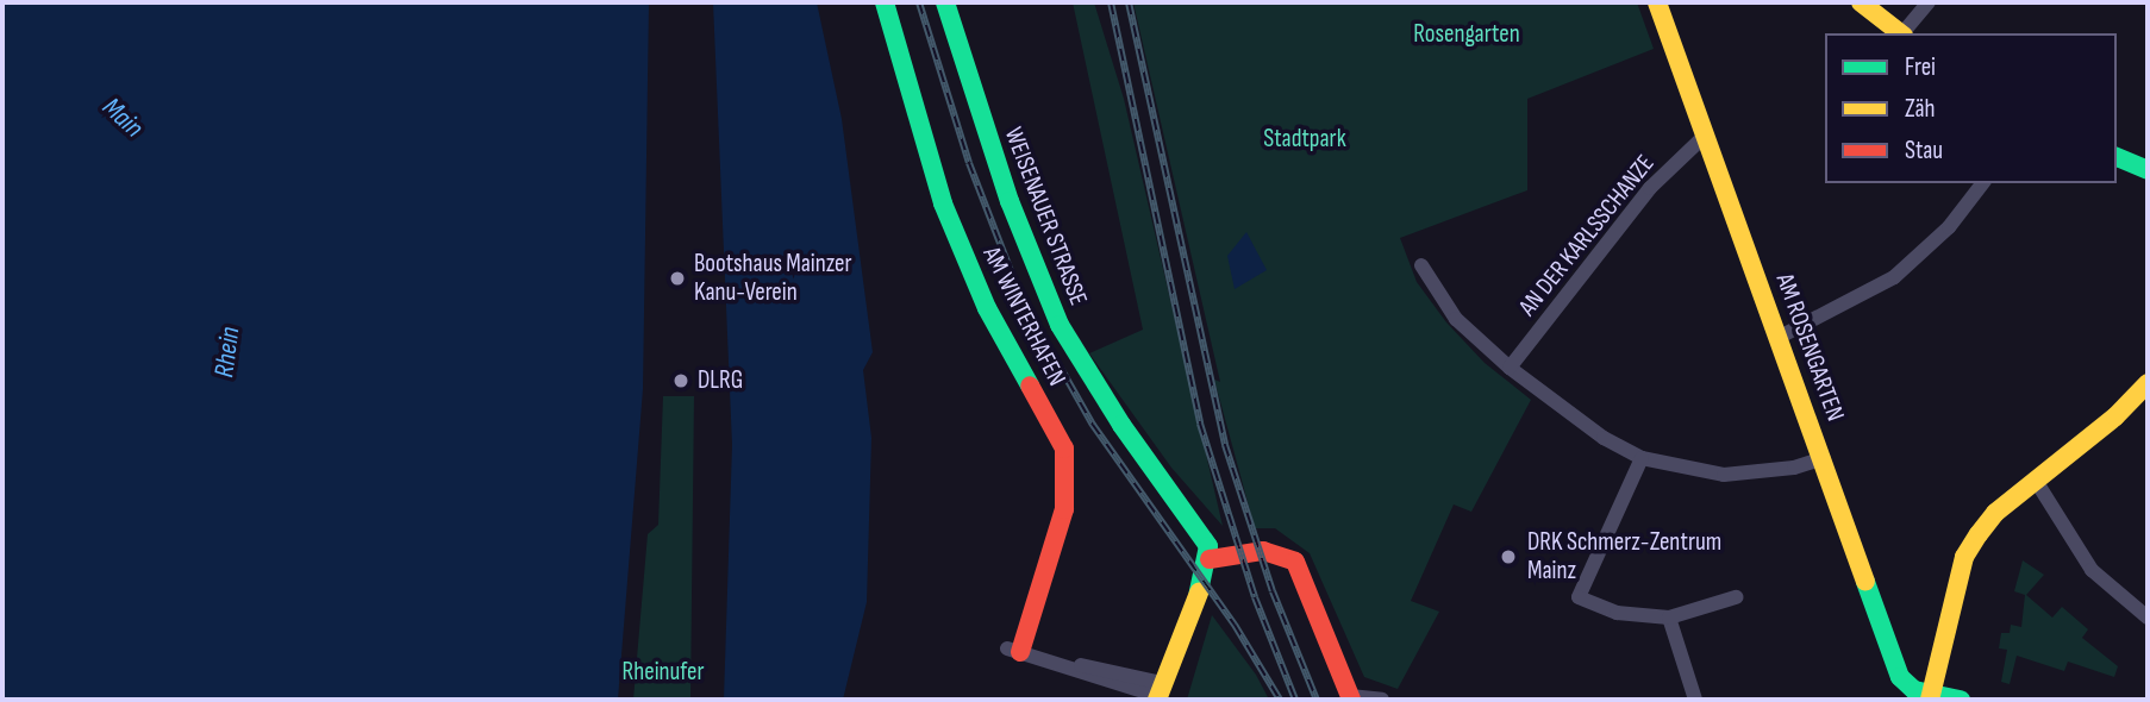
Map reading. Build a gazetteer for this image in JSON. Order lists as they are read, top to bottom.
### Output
{
  "streets": {
    "street": [
      "WEISENAUER STRASSE",
      "AN DER KARLSSCHANZE",
      "AM WINTERHAFEN",
      "AM ROSENGARTEN"
    ]
  },
  "crossings": [
    ["AN DER KARLSSCHANZE", "AM ROSENGARTEN"]
  ],
  "water": ["Main", "Rhein"],
  "parks": ["Rosengarten", "Stadtpark", "Rheinufer"],
  "places": ["Bootshaus Mainzer Kanu-Verein", "DLRG", "DRK Schmerz-Zentrum Mainz"],
  "legend": ["Frei", "Zäh", "Stau"]
}
